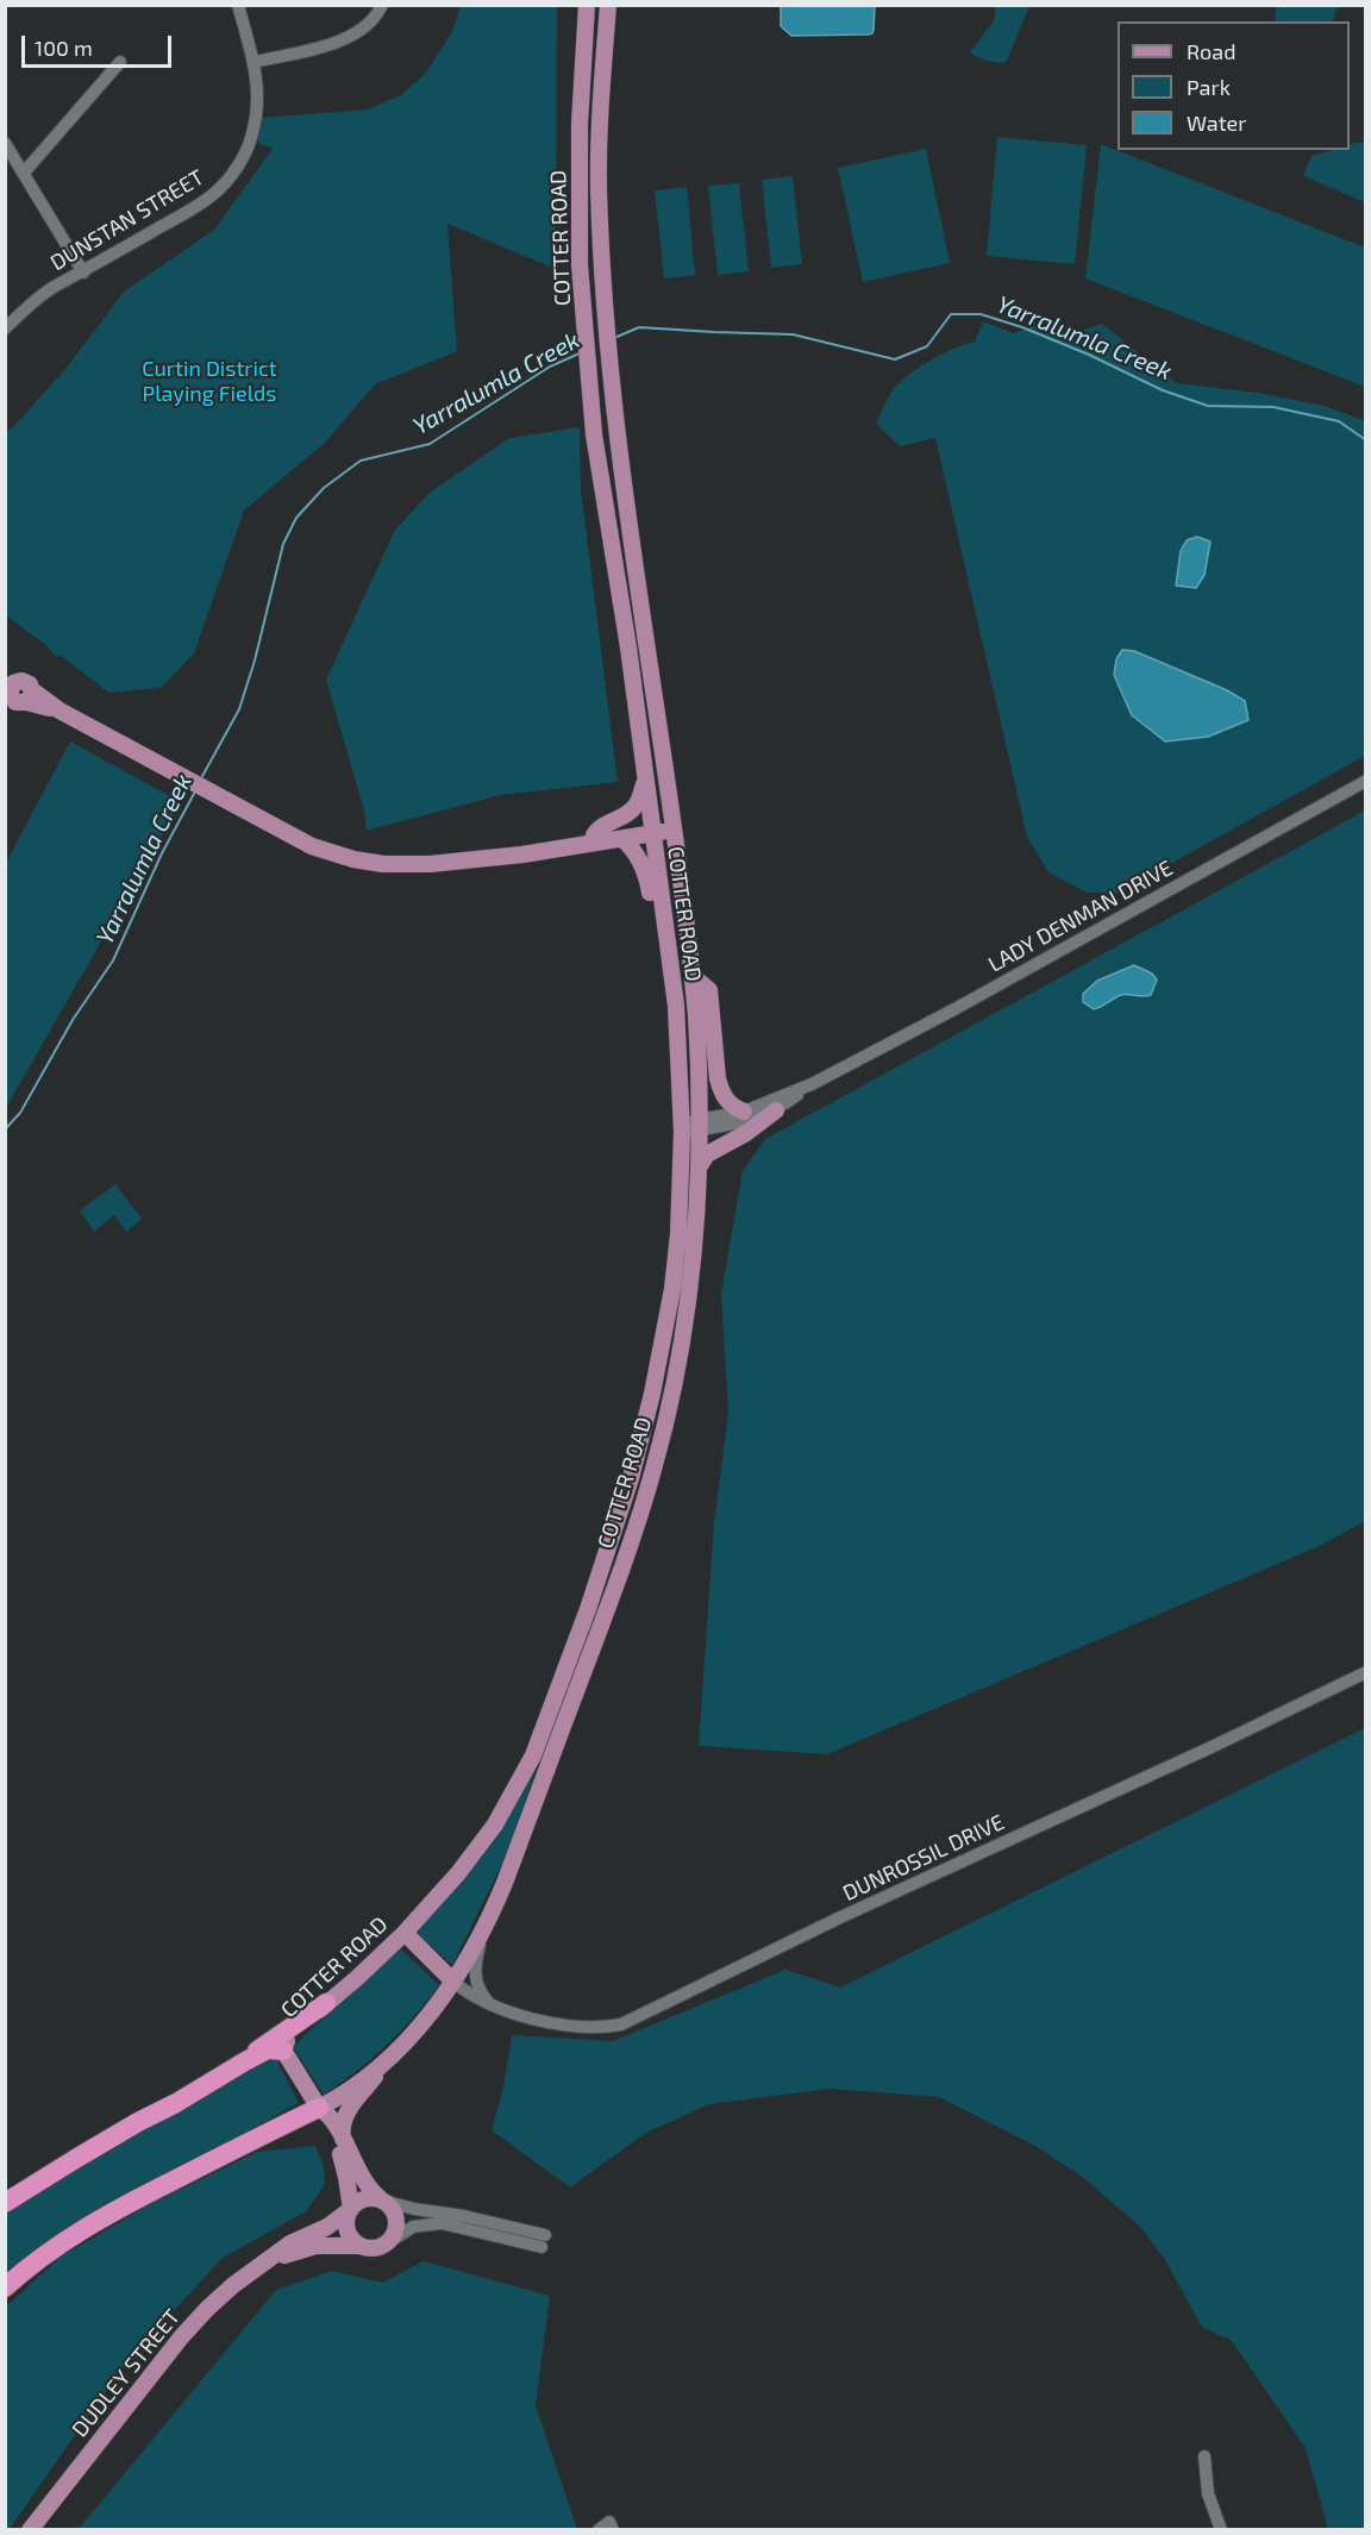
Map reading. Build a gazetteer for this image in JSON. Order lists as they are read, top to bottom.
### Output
{
  "streets": {
    "main road": ["COTTER ROAD", "DUDLEY STREET"],
    "street": ["DUNSTAN STREET", "LADY DENMAN DRIVE", "DUNROSSIL DRIVE"]
  },
  "crossings": [
    ["COTTER ROAD", "LADY DENMAN DRIVE"],
    ["COTTER ROAD", "DUNROSSIL DRIVE"]
  ],
  "water": ["Yarralumla Creek"],
  "parks": ["Curtin District Playing Fields"],
  "legend": ["Road", "Park", "Water"],
  "scale_bar": "100 m"
}
